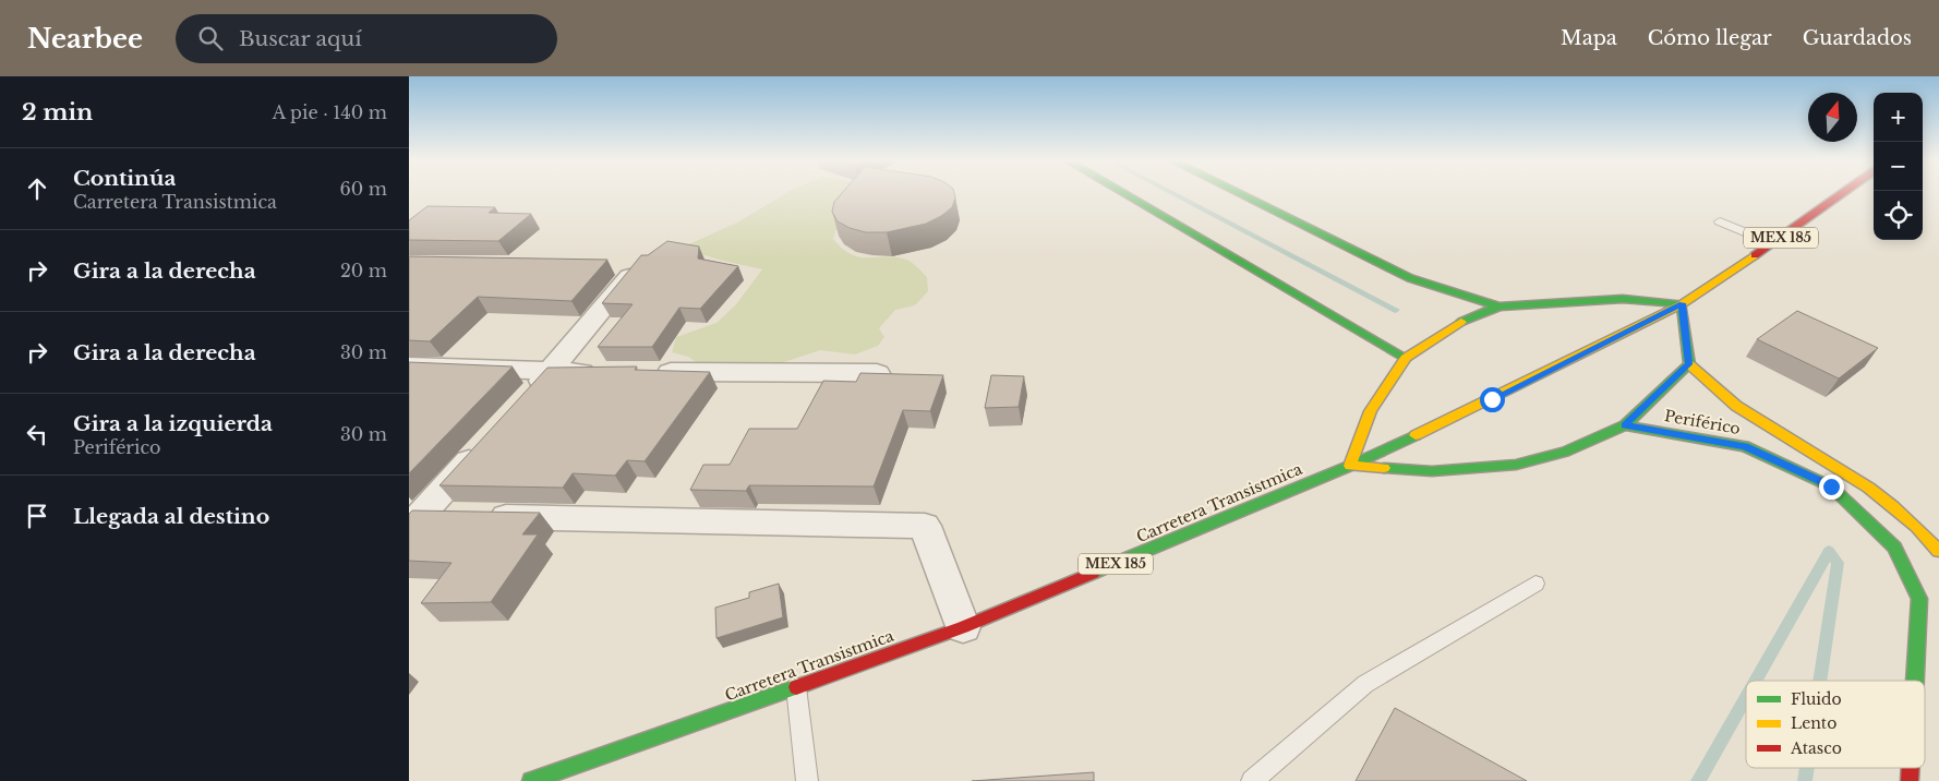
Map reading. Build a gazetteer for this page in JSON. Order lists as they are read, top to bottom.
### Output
{
  "streets": {
    "main road": ["MEX 185", "Periférico", "Carretera Transistmica"]
  },
  "legend": ["Fluido", "Lento", "Atasco"],
  "north": "top",
  "page": {
    "header": "Nearbee",
    "search": "Buscar aquí",
    "nav": ["Mapa", "Cómo llegar", "Guardados"],
    "heading": ["2 min", "A pie · 140 m"],
    "map_buttons": ["+", "−"],
    "list": [
      ["Continúa", "Carretera Transistmica", "60 m"],
      ["Gira a la derecha", "20 m"],
      ["Gira a la derecha", "30 m"],
      ["Gira a la izquierda", "Periférico", "30 m"],
      "Llegada al destino"
    ]
  }
}
